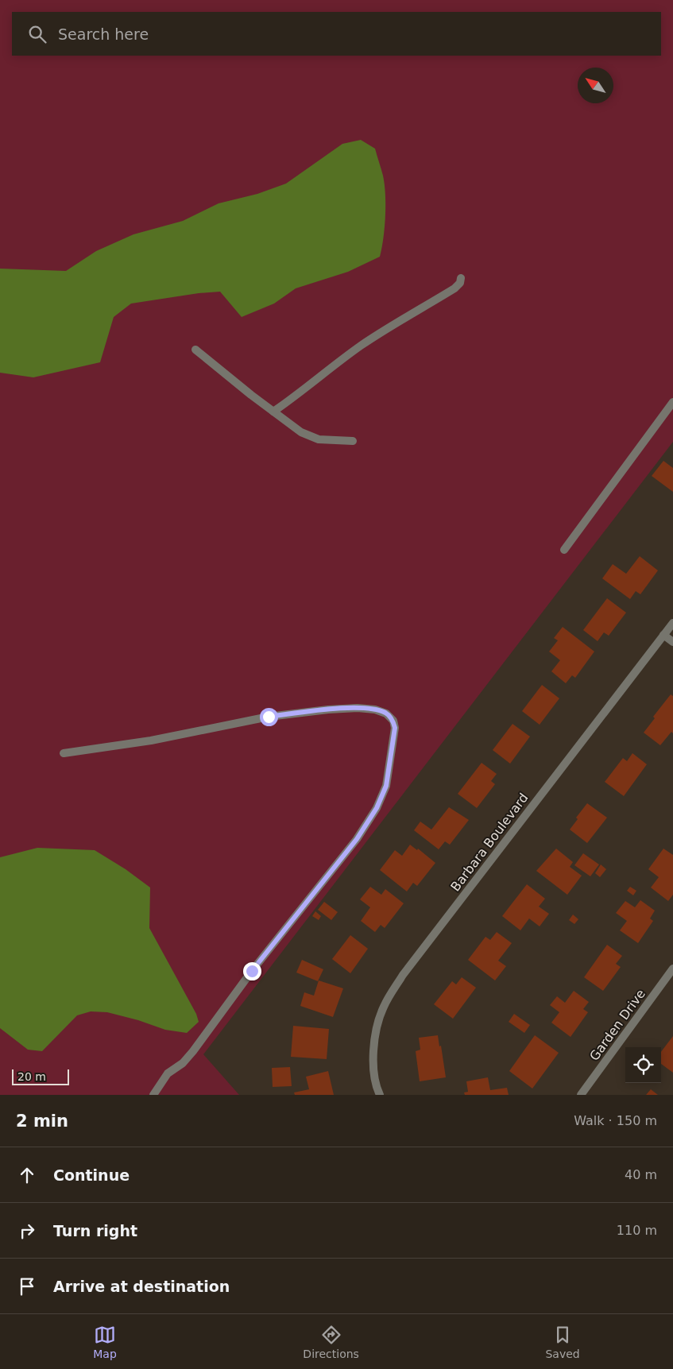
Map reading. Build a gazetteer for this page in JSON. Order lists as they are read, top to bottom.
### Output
{
  "streets": {
    "street": ["Barbara Boulevard", "Garden Drive"]
  },
  "scale_bar": "20 m",
  "north": "top left",
  "page": {
    "search": "Search here",
    "scale": "20 m",
    "heading": ["2 min", "Walk · 150 m"],
    "list": [
      ["Continue", "40 m"],
      ["Turn right", "110 m"],
      "Arrive at destination"
    ],
    "nav": ["Map", "Directions", "Saved"]
  }
}
